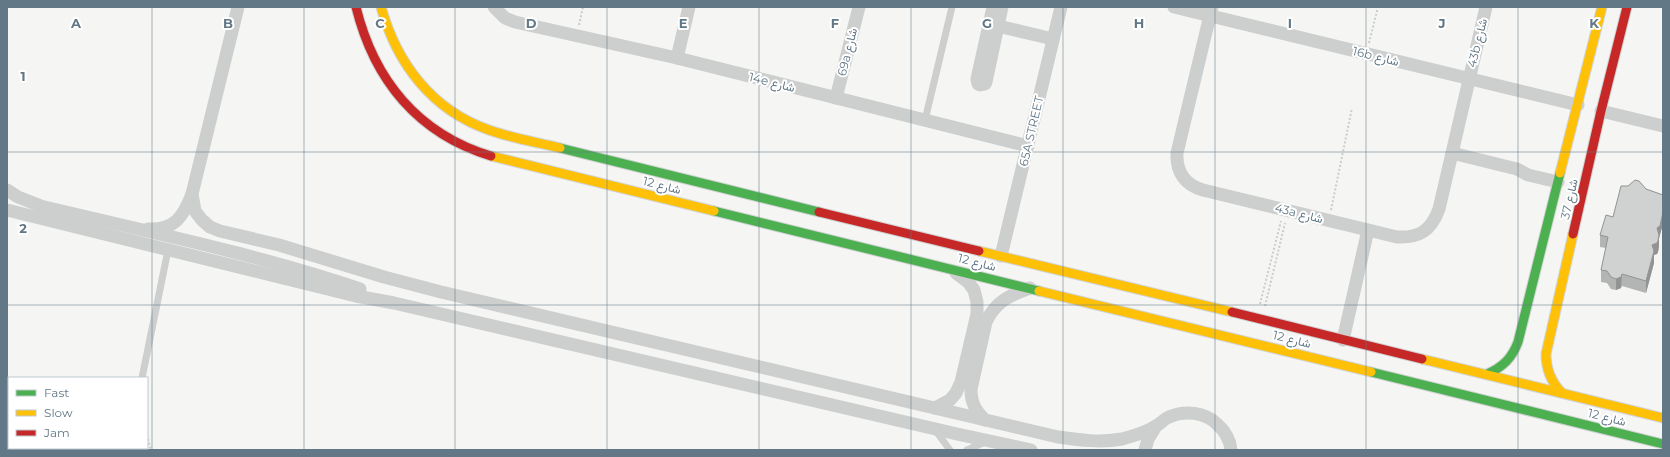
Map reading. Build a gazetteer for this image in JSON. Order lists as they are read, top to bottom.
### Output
{
  "streets": {
    "street": [
      "43b شارع",
      "69a شارع",
      "16b شارع",
      "14e شارع",
      "65A STREET",
      "شارع 12",
      "شارع 37",
      "43a شارع"
    ]
  },
  "crossings": [
    ["43b شارع", "16b شارع"],
    ["43b شارع", "43a شارع"],
    ["69a شارع", "14e شارع"],
    ["16b شارع", "شارع 37"],
    ["16b شارع", "43a شارع"],
    ["14e شارع", "65A STREET"],
    ["65A STREET", "شارع 12"],
    ["شارع 12", "شارع 37"]
  ],
  "legend": ["Fast", "Slow", "Jam"],
  "grid": {
    "columns": [
      "A",
      "B",
      "C",
      "D",
      "E",
      "F",
      "G",
      "H",
      "I",
      "J",
      "K"
    ],
    "rows": ["1", "2"]
  }
}
